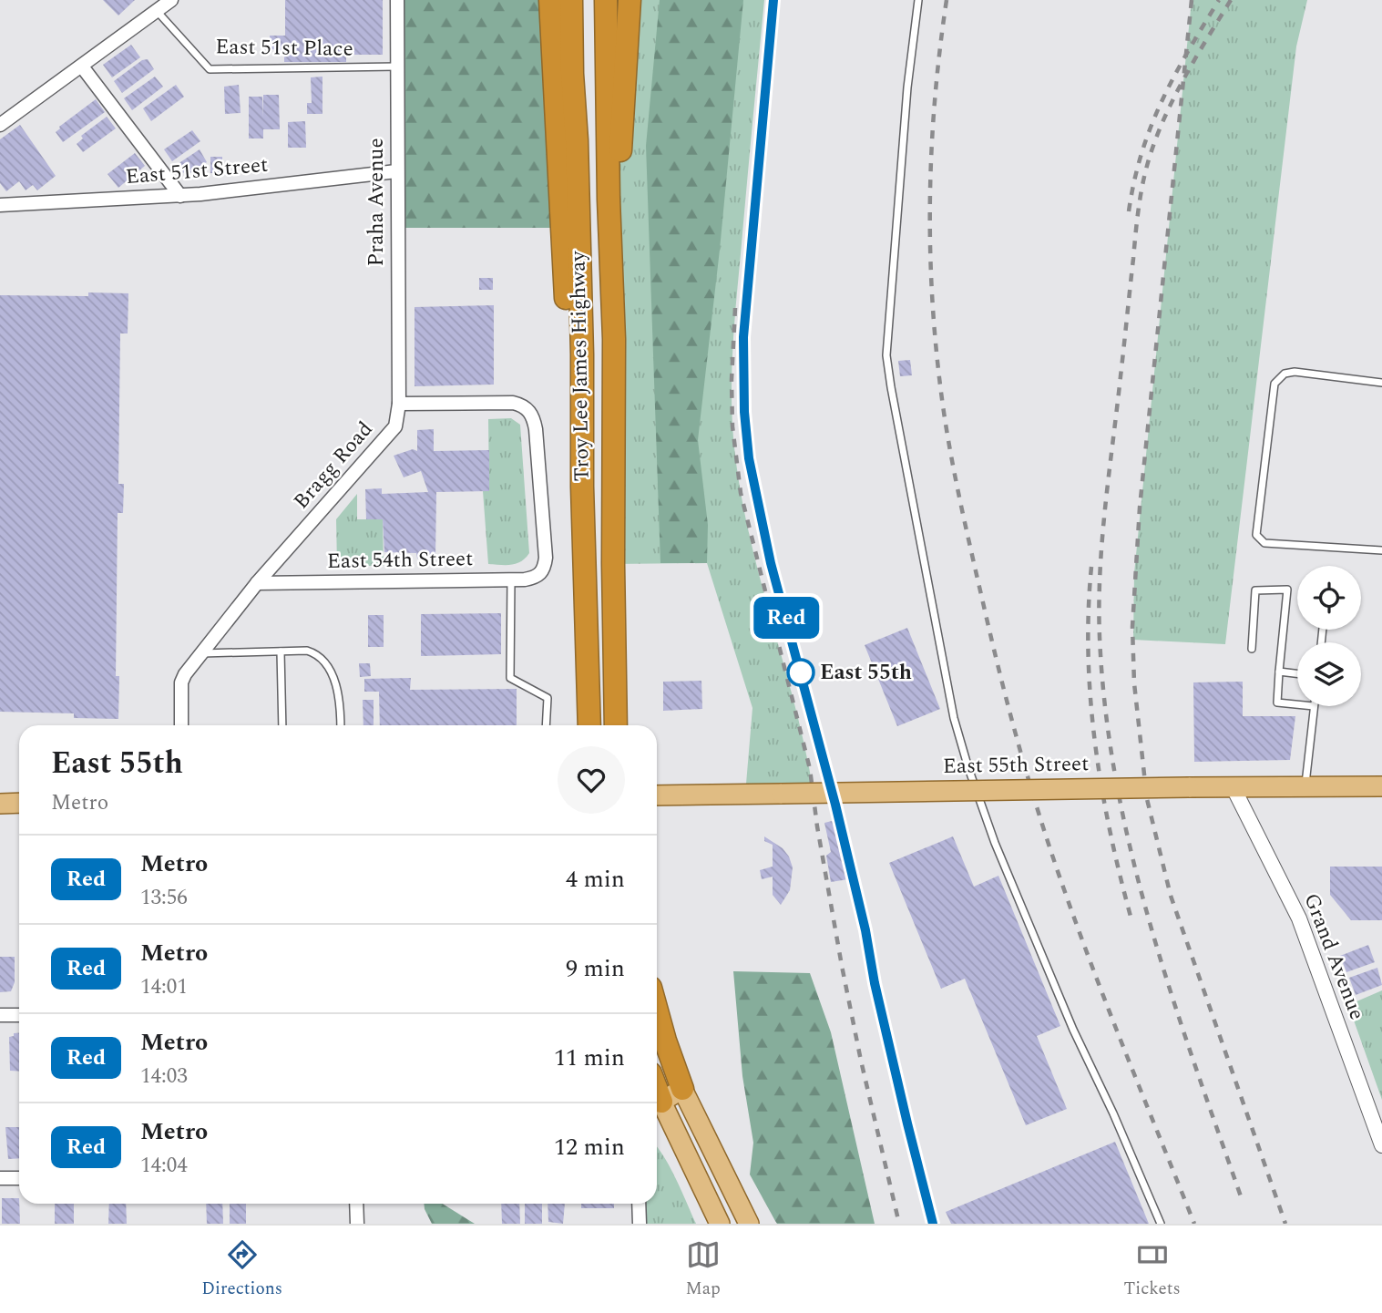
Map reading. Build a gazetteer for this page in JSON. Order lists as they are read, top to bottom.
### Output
{
  "streets": {
    "highway": ["Troy Lee James Highway"],
    "main road": ["East 55th Street"],
    "street": [
      "East 51st Street",
      "Praha Avenue",
      "Bragg Road",
      "East 54th Street",
      "Grand Avenue"
    ],
    "lane": ["East 51st Place"]
  },
  "crossings": [
    ["East 51st Place", "Praha Avenue"],
    ["East 51st Street", "Praha Avenue"],
    ["Praha Avenue", "Bragg Road"],
    ["Praha Avenue", "East 54th Street"],
    ["Bragg Road", "East 54th Street"],
    ["East 55th Street", "Grand Avenue"]
  ],
  "places": ["East 55th"],
  "lines": ["metro line Red"],
  "page": {
    "on_map": "Red",
    "heading": ["East 55th", "Metro"],
    "list": [
      {
        "mark": "Red",
        "name": "Metro",
        "note": "13:56",
        "value": "4 min"
      },
      {
        "mark": "Red",
        "name": "Metro",
        "note": "14:01",
        "value": "9 min"
      },
      {
        "mark": "Red",
        "name": "Metro",
        "note": "14:03",
        "value": "11 min"
      },
      {
        "mark": "Red",
        "name": "Metro",
        "note": "14:04",
        "value": "12 min"
      }
    ],
    "tabs": ["Directions", "Map", "Tickets"]
  }
}
